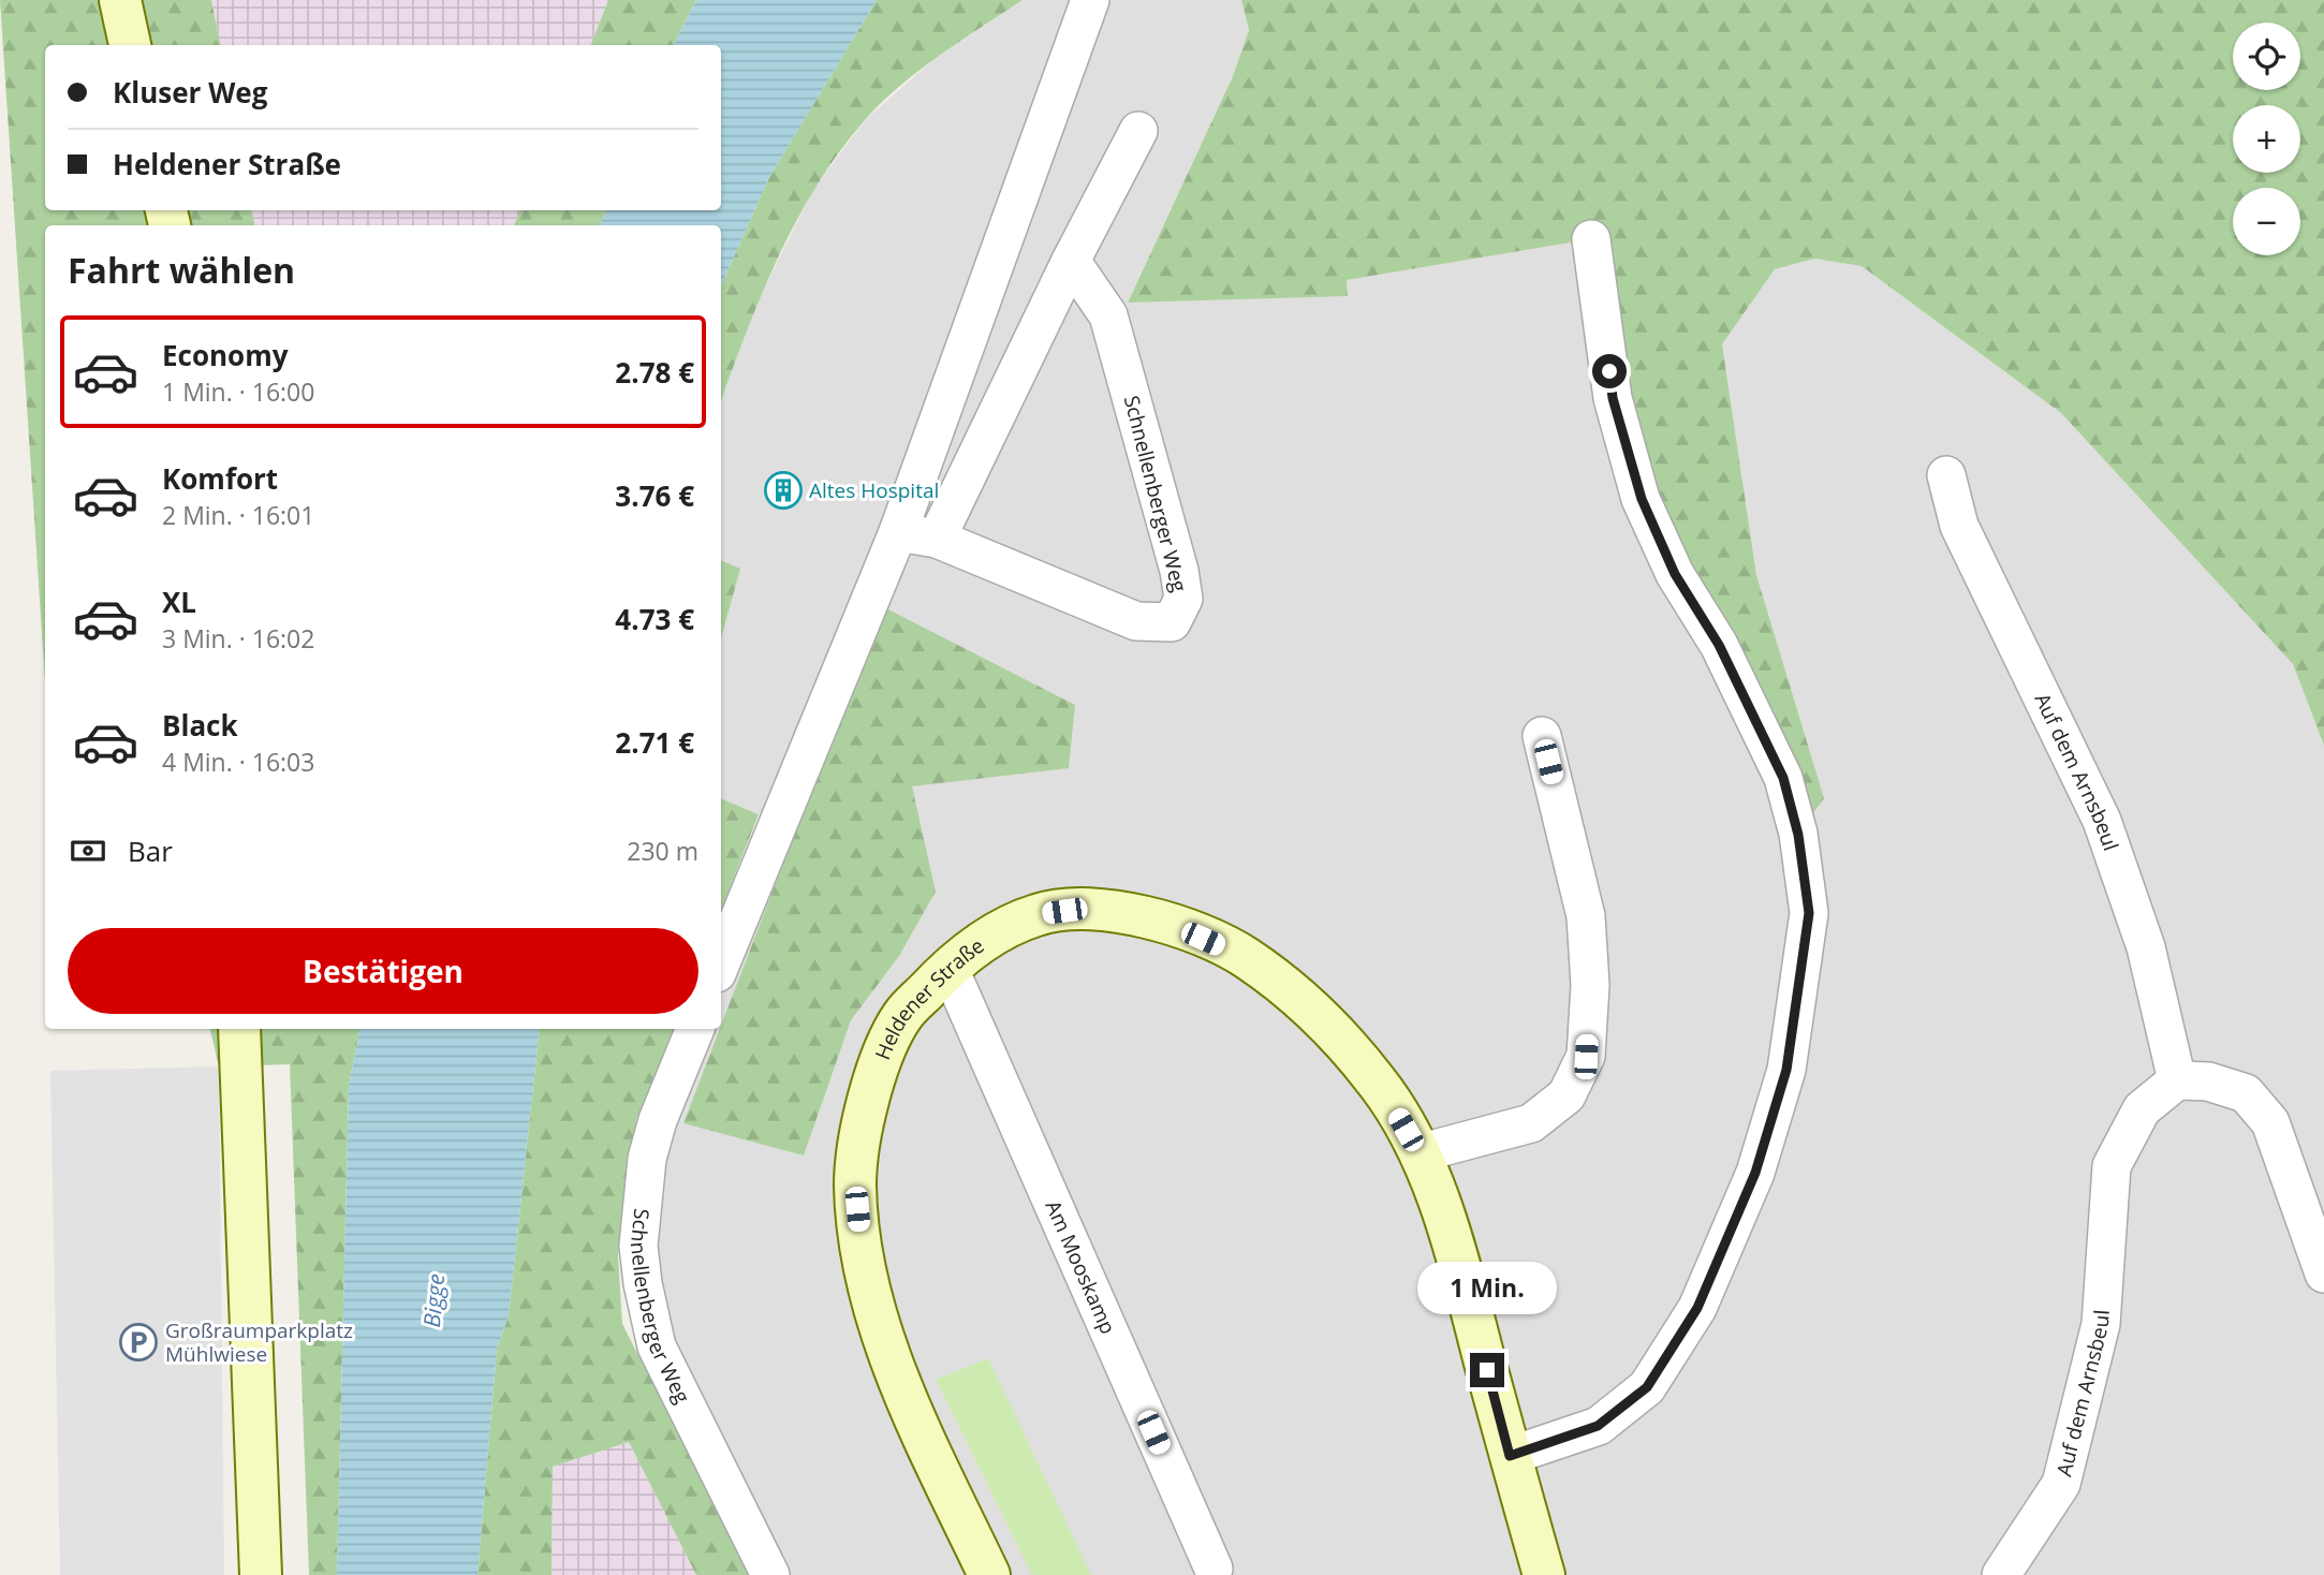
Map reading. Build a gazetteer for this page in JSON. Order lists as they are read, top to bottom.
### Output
{
  "streets": {
    "main road": ["Heldener Straße"],
    "street": ["Schnellenberger Weg", "Auf dem Arnsbeul", "Am Mooskamp"]
  },
  "crossings": [
    ["Heldener Straße", "Am Mooskamp"]
  ],
  "water": ["Bigge"],
  "places": {
    "building": ["Altes Hospital"],
    "parking": ["Großraumparkplatz Mühlwiese"]
  },
  "page": {
    "map_buttons": ["+", "−"],
    "banner": ["Kluser Weg", "Heldener Straße"],
    "heading": "Fahrt wählen",
    "list": [
      {
        "name": "Economy",
        "note": "1 Min. · 16:00",
        "value": "2.78 €"
      },
      {
        "name": "Komfort",
        "note": "2 Min. · 16:01",
        "value": "3.76 €"
      },
      {
        "name": "XL",
        "note": "3 Min. · 16:02",
        "value": "4.73 €"
      },
      {
        "name": "Black",
        "note": "4 Min. · 16:03",
        "value": "2.71 €"
      }
    ],
    "pay": ["Bar", "230 m"],
    "buttons": "Bestätigen",
    "bubble": "1 Min."
  }
}
